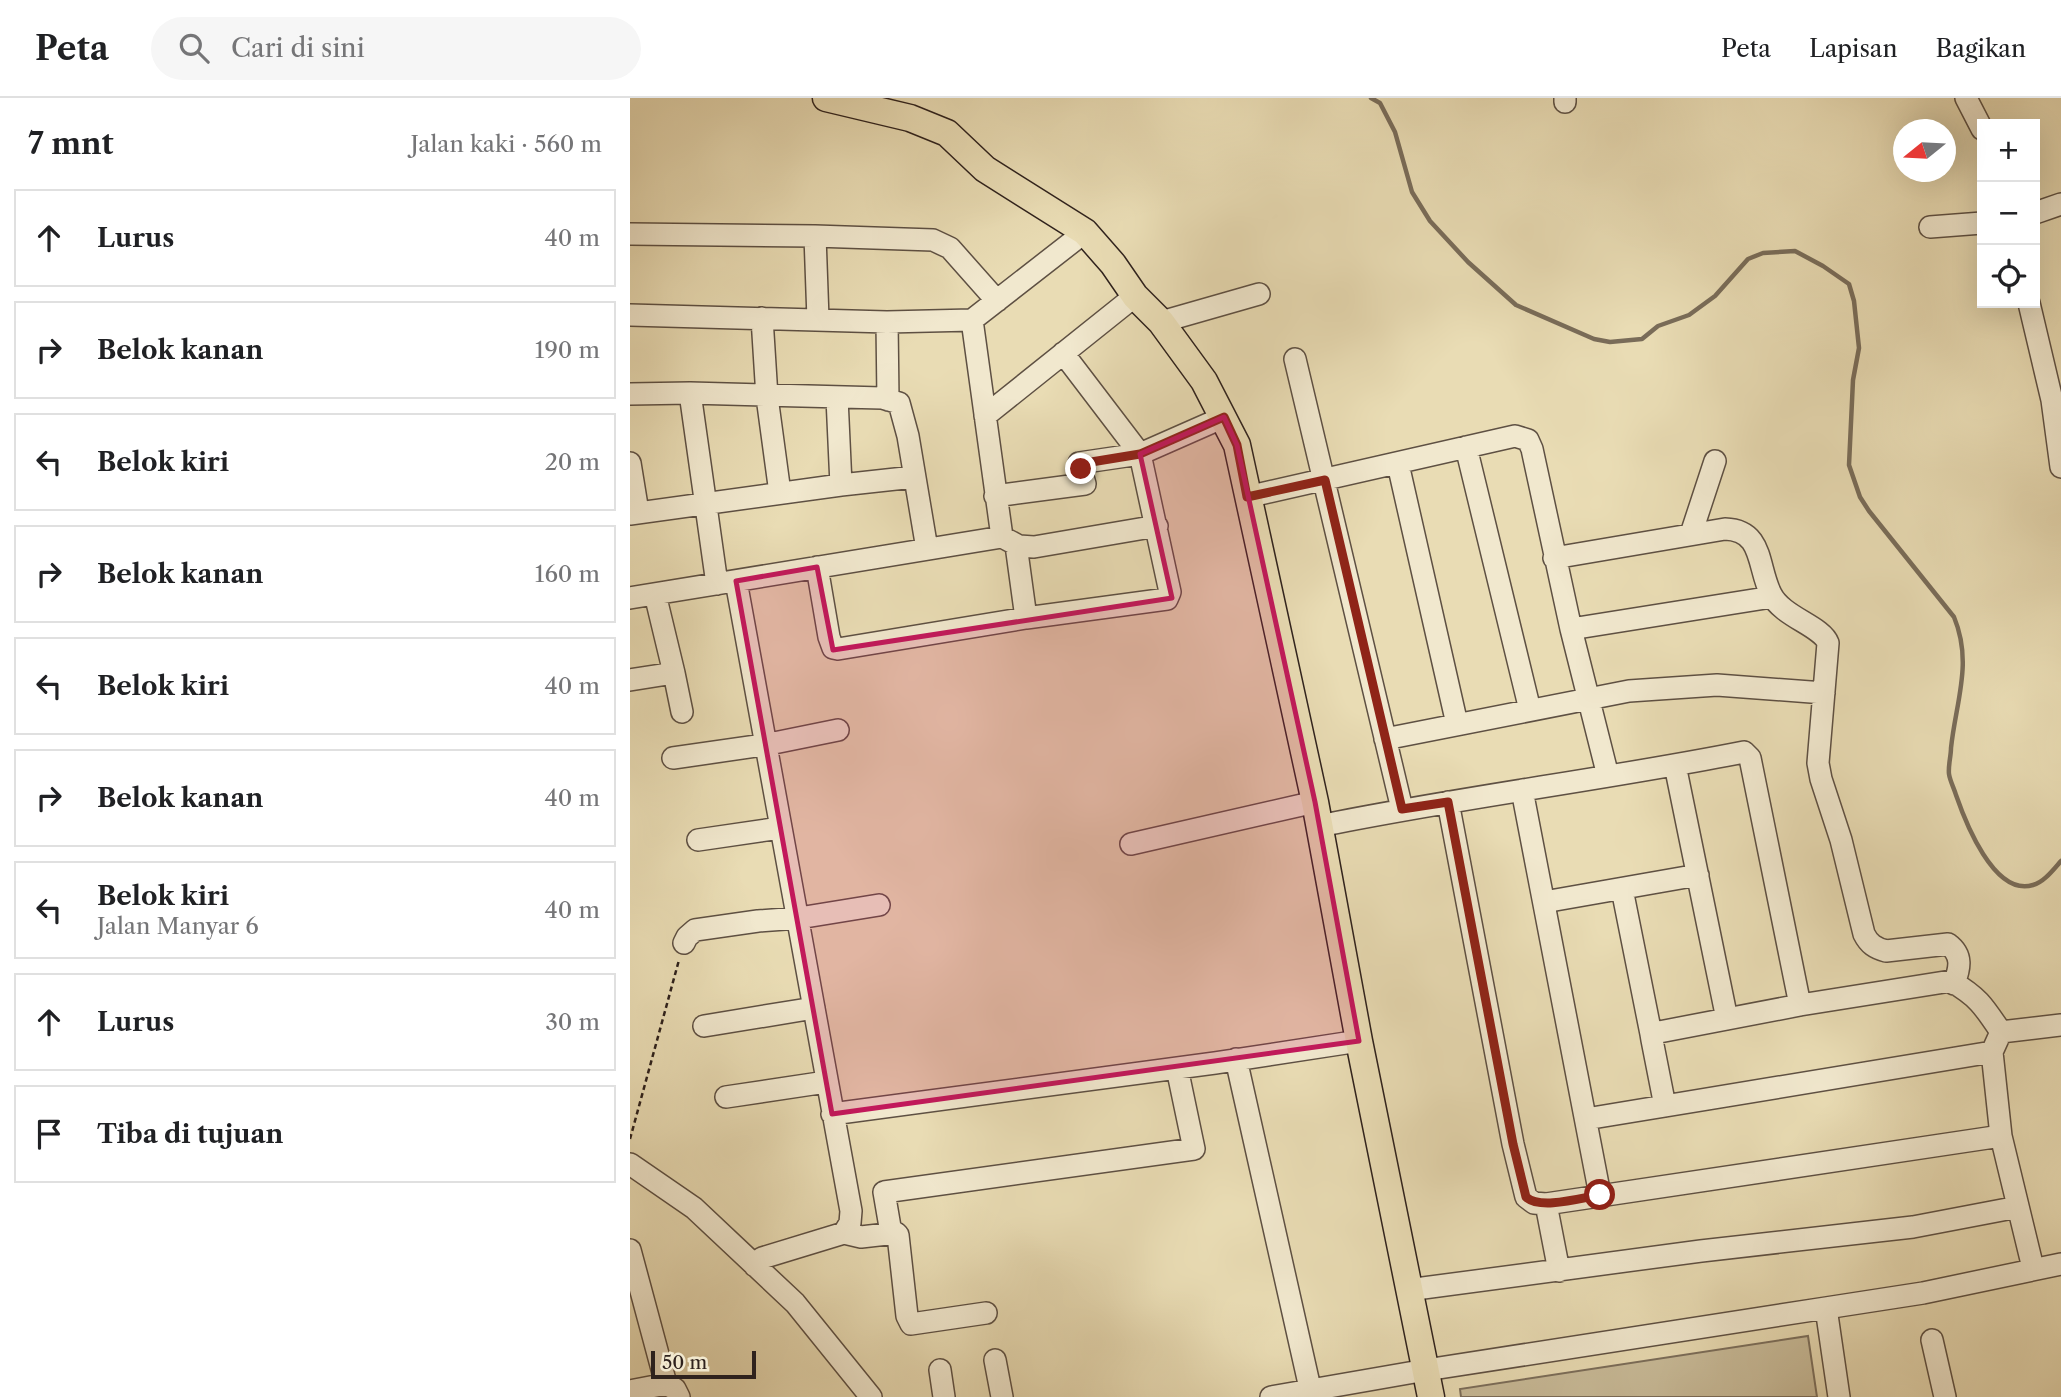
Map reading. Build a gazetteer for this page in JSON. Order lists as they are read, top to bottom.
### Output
{
  "scale_bar": "50 m",
  "north": "left",
  "page": {
    "header": "Peta",
    "search": "Cari di sini",
    "nav": ["Peta", "Lapisan", "Bagikan"],
    "heading": ["7 mnt", "Jalan kaki · 560 m"],
    "map_buttons": ["+", "−"],
    "list": [
      ["Lurus", "40 m"],
      ["Belok kanan", "190 m"],
      ["Belok kiri", "20 m"],
      ["Belok kanan", "160 m"],
      ["Belok kiri", "40 m"],
      ["Belok kanan", "40 m"],
      ["Belok kiri", "Jalan Manyar 6", "40 m"],
      ["Lurus", "30 m"],
      "Tiba di tujuan"
    ],
    "scale": "50 m"
  }
}
